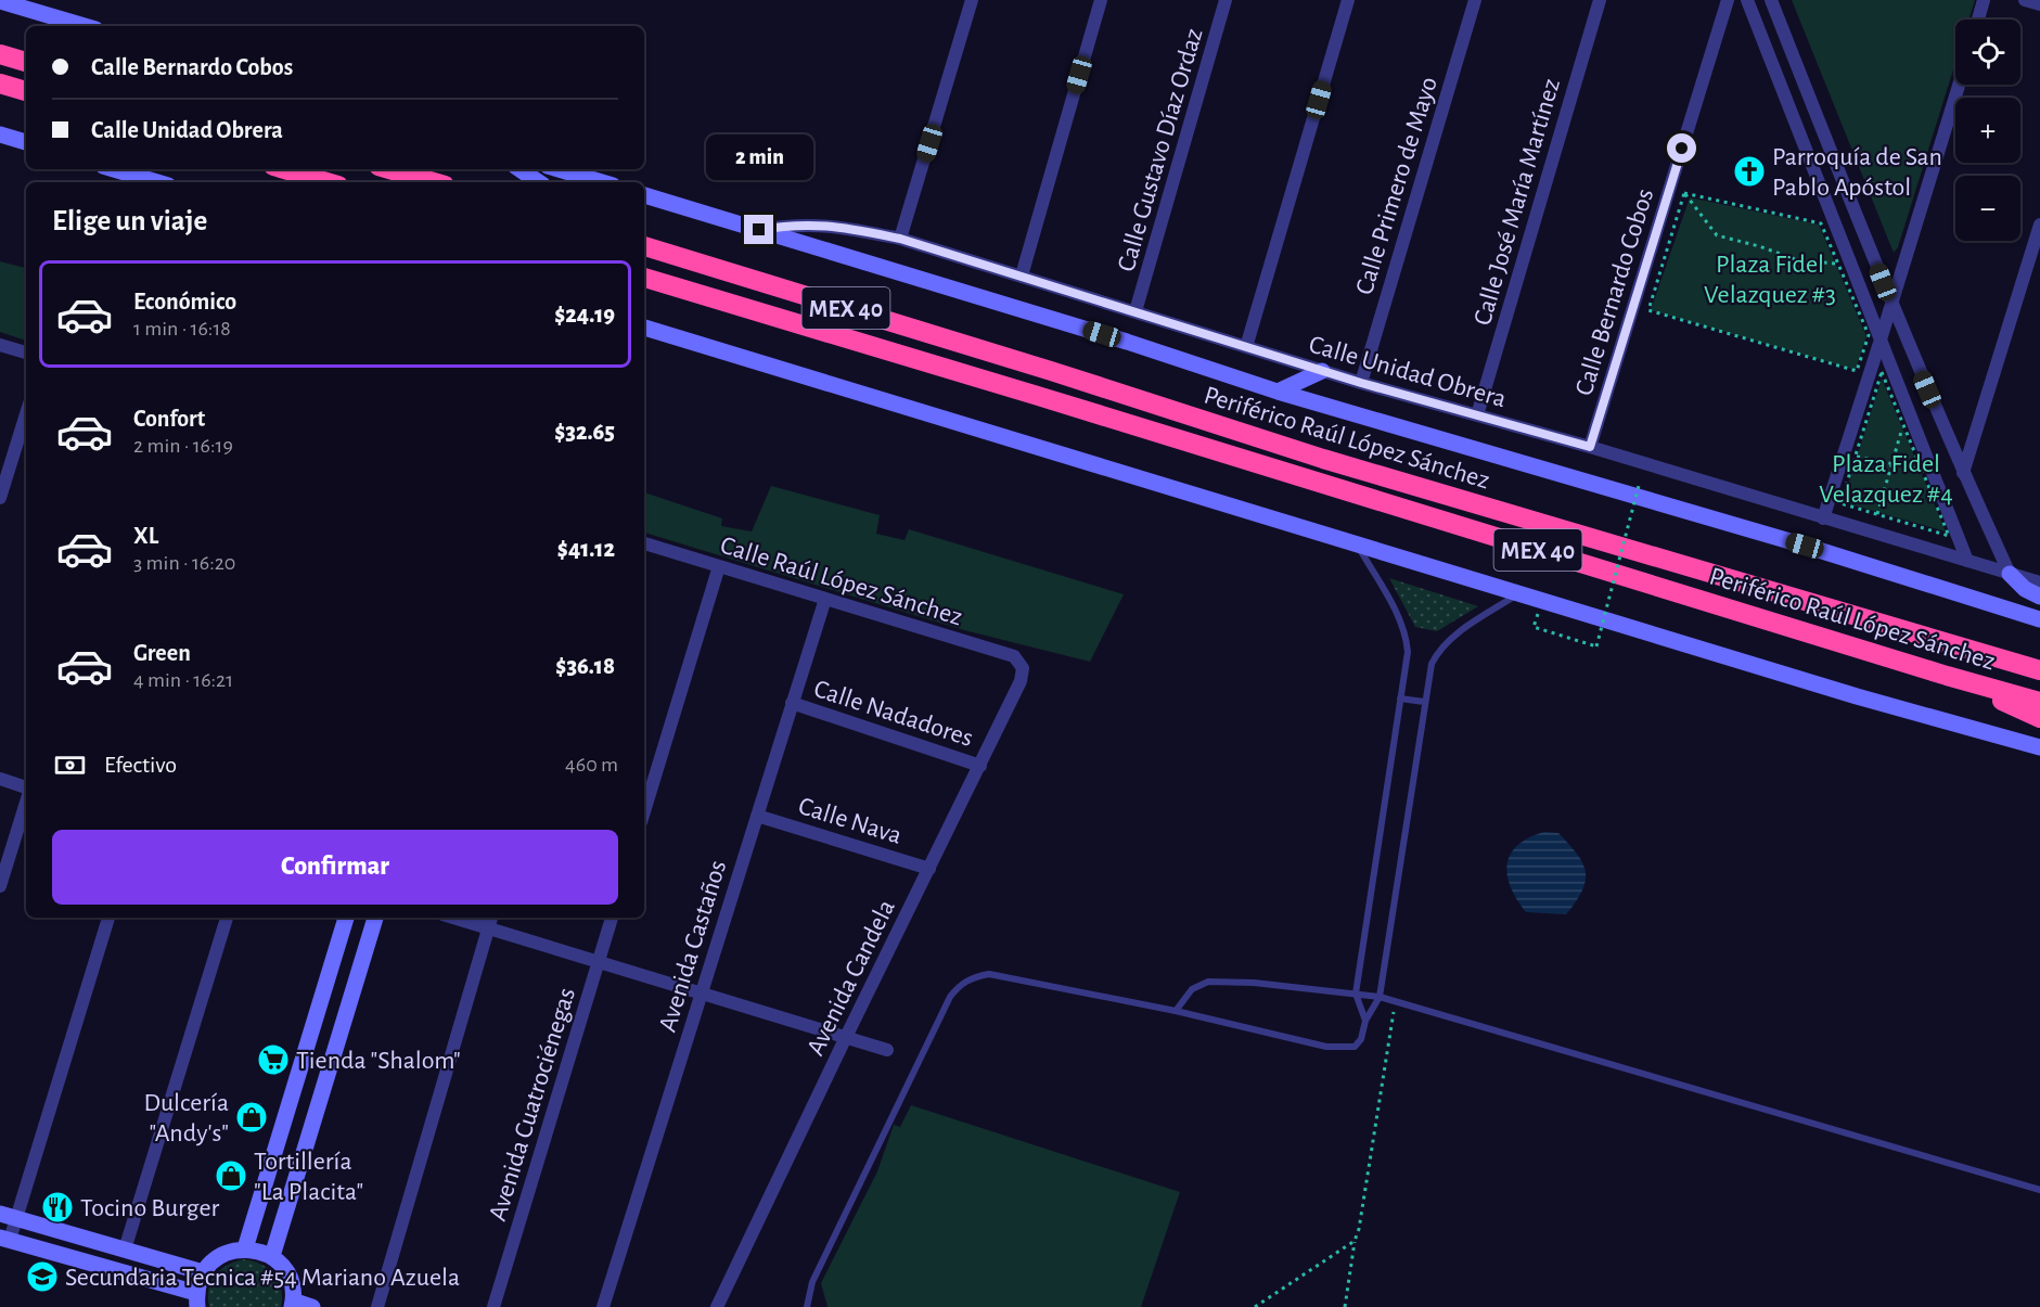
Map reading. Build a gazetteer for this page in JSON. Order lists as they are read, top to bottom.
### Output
{
  "streets": {
    "highway": ["MEX 40", "Periférico Raúl López Sánchez"],
    "street": [
      "Calle Gustavo Díaz Ordaz",
      "Calle Primero de Mayo",
      "Calle José María Martínez",
      "Calle Bernardo Cobos",
      "Calle Unidad Obrera",
      "Calle Raúl López Sánchez",
      "Calle Nadadores",
      "Calle Nava",
      "Avenida Castaños",
      "Avenida Candela",
      "Avenida Cuatrociénegas"
    ]
  },
  "crossings": [
    ["Calle Gustavo Díaz Ordaz", "Calle Unidad Obrera"],
    ["Calle Primero de Mayo", "Calle Unidad Obrera"],
    ["Calle José María Martínez", "Calle Unidad Obrera"],
    ["Calle Bernardo Cobos", "Calle Unidad Obrera"],
    ["Calle Unidad Obrera", "Periférico Raúl López Sánchez"],
    ["Calle Raúl López Sánchez", "Avenida Castaños"],
    ["Calle Raúl López Sánchez", "Avenida Candela"],
    ["Calle Nadadores", "Avenida Castaños"],
    ["Calle Nadadores", "Avenida Candela"],
    ["Calle Nava", "Avenida Castaños"],
    ["Calle Nava", "Avenida Candela"]
  ],
  "parks": ["Plaza Fidel Velazquez #3", "Plaza Fidel Velazquez #4"],
  "places": {
    "church": ["Parroquía de San Pablo Apóstol"],
    "supermarket": ["Tienda \"Shalom\""],
    "shop": ["Dulcería \"Andy's\"", "Tortillería \"La Placita\""],
    "restaurant": ["Tocino Burger"],
    "school or university": ["Secundaria Tecnica #54 Mariano Azuela"]
  },
  "page": {
    "map_buttons": ["+", "−"],
    "banner": ["Calle Bernardo Cobos", "Calle Unidad Obrera"],
    "bubble": "2 min",
    "heading": "Elige un viaje",
    "list": [
      {
        "name": "Económico",
        "note": "1 min · 16:18",
        "value": "$24.19"
      },
      {
        "name": "Confort",
        "note": "2 min · 16:19",
        "value": "$32.65"
      },
      {
        "name": "XL",
        "note": "3 min · 16:20",
        "value": "$41.12"
      },
      {
        "name": "Green",
        "note": "4 min · 16:21",
        "value": "$36.18"
      }
    ],
    "pay": ["Efectivo", "460 m"],
    "buttons": "Confirmar"
  }
}
